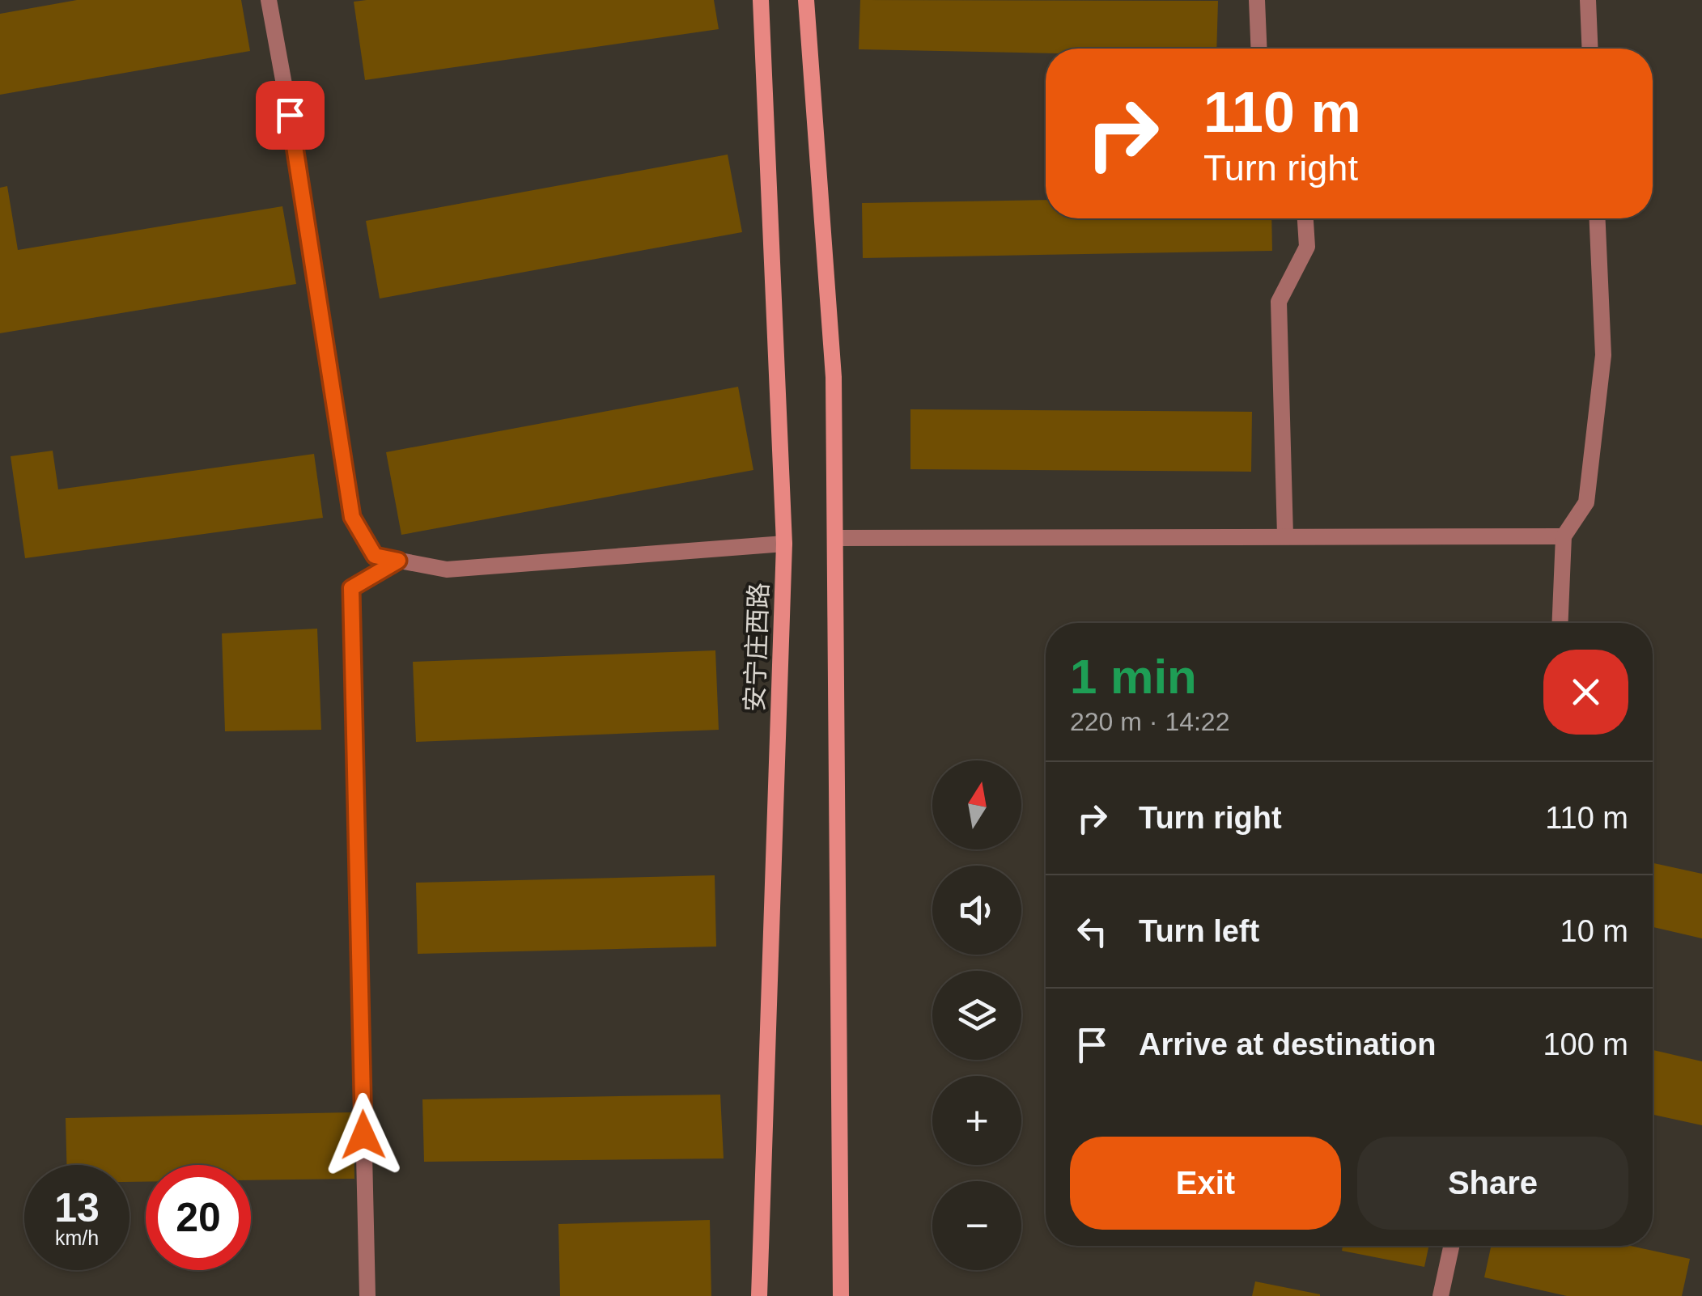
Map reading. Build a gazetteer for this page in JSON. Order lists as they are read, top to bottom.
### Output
{
  "streets": {
    "main road": ["安宁庄西路"]
  },
  "north": "top",
  "page": {
    "turn": ["110 m", "Turn right"],
    "heading": ["1 min", "220 m · 14:22"],
    "map_buttons": ["+", "−"],
    "list": [
      {
        "name": "Turn right",
        "value": "110 m"
      },
      {
        "name": "Turn left",
        "value": "10 m"
      },
      {
        "name": "Arrive at destination",
        "value": "100 m"
      }
    ],
    "buttons": ["Exit", "Share"],
    "speed": "13 km/h",
    "limit": "20"
  }
}
